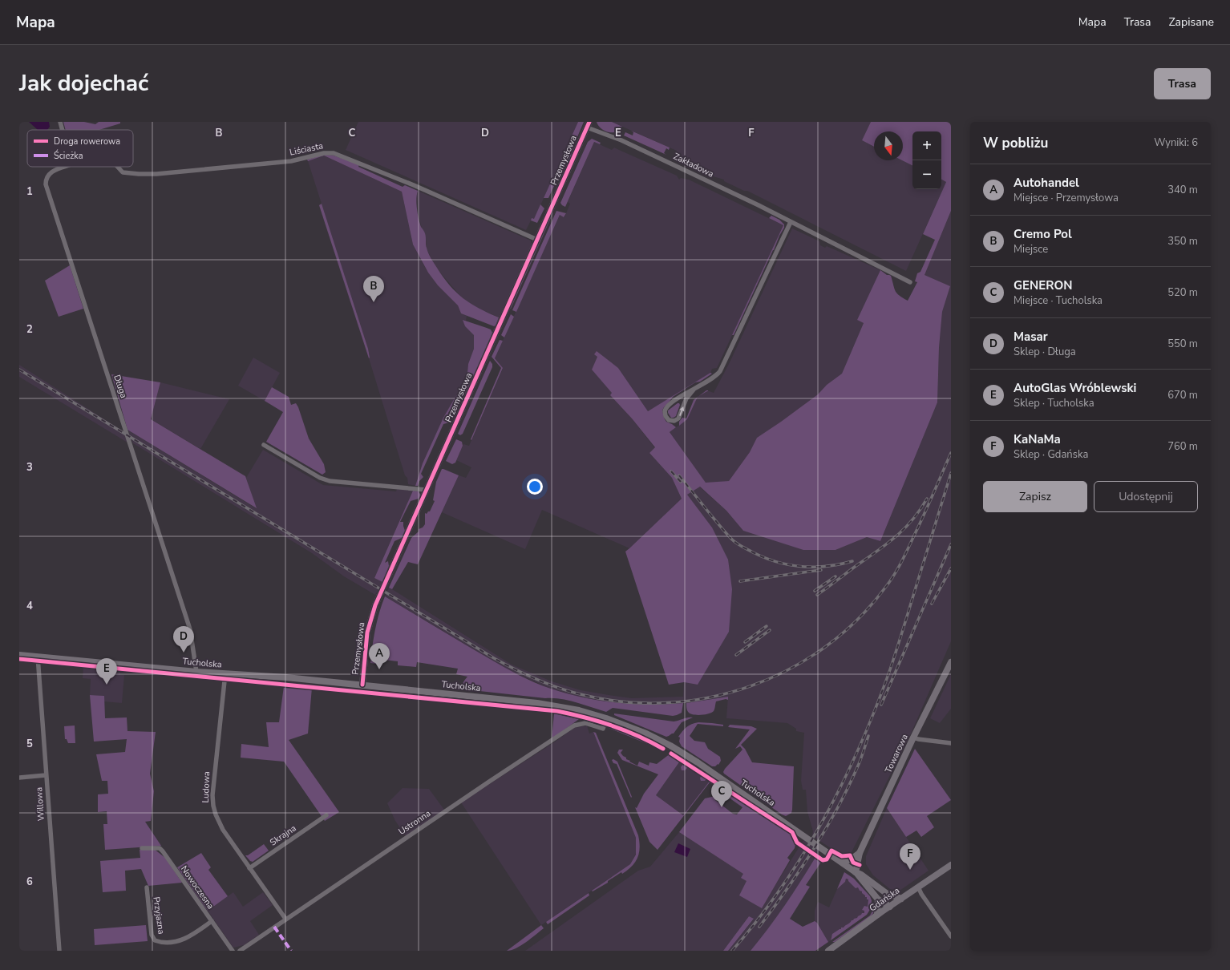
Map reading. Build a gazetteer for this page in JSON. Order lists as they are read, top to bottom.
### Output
{
  "streets": {
    "main road": [
      "Przemysłowa",
      "Tucholska",
      "Towarowa",
      "Gdańska"
    ],
    "street": [
      "Liściasta",
      "Zakładowa",
      "Długa",
      "Ludowa",
      "Willowa",
      "Ustronna",
      "Skrajna",
      "Nowoczesna",
      "Przyjazna"
    ]
  },
  "crossings": [
    ["Liściasta", "Przemysłowa"],
    ["Przemysłowa", "Zakładowa"],
    ["Przemysłowa", "Tucholska"],
    ["Długa", "Tucholska"],
    ["Tucholska", "Towarowa"],
    ["Tucholska", "Ludowa"],
    ["Tucholska", "Willowa"],
    ["Tucholska", "Ustronna"],
    ["Tucholska", "Gdańska"],
    ["Ludowa", "Ustronna"],
    ["Ludowa", "Skrajna"],
    ["Nowoczesna", "Przyjazna"]
  ],
  "legend": ["Droga rowerowa", "Ścieżka"],
  "north": "bottom",
  "page": {
    "header": "Mapa",
    "nav": ["Mapa", "Trasa", "Zapisane"],
    "title": "Jak dojechać",
    "buttons": [
      "Trasa",
      ["Zapisz", "Udostępnij"]
    ],
    "heading": ["W pobliżu", "Wyniki: 6"],
    "map_buttons": ["+", "−"],
    "list": [
      {
        "mark": "A",
        "name": "Autohandel",
        "note": "Miejsce · Przemysłowa",
        "value": "340 m"
      },
      {
        "mark": "B",
        "name": "Cremo Pol",
        "note": "Miejsce",
        "value": "350 m"
      },
      {
        "mark": "C",
        "name": "GENERON",
        "note": "Miejsce · Tucholska",
        "value": "520 m"
      },
      {
        "mark": "D",
        "name": "Masar",
        "note": "Sklep · Długa",
        "value": "550 m"
      },
      {
        "mark": "E",
        "name": "AutoGlas Wróblewski",
        "note": "Sklep · Tucholska",
        "value": "670 m"
      },
      {
        "mark": "F",
        "name": "KaNaMa",
        "note": "Sklep · Gdańska",
        "value": "760 m"
      }
    ],
    "pins": [
      "B",
      "D",
      "A",
      "E",
      "C",
      "F"
    ]
  },
  "grid": {
    "columns": [
      "B",
      "C",
      "D",
      "E",
      "F"
    ],
    "rows": [
      "1",
      "2",
      "3",
      "4",
      "5",
      "6"
    ]
  }
}
